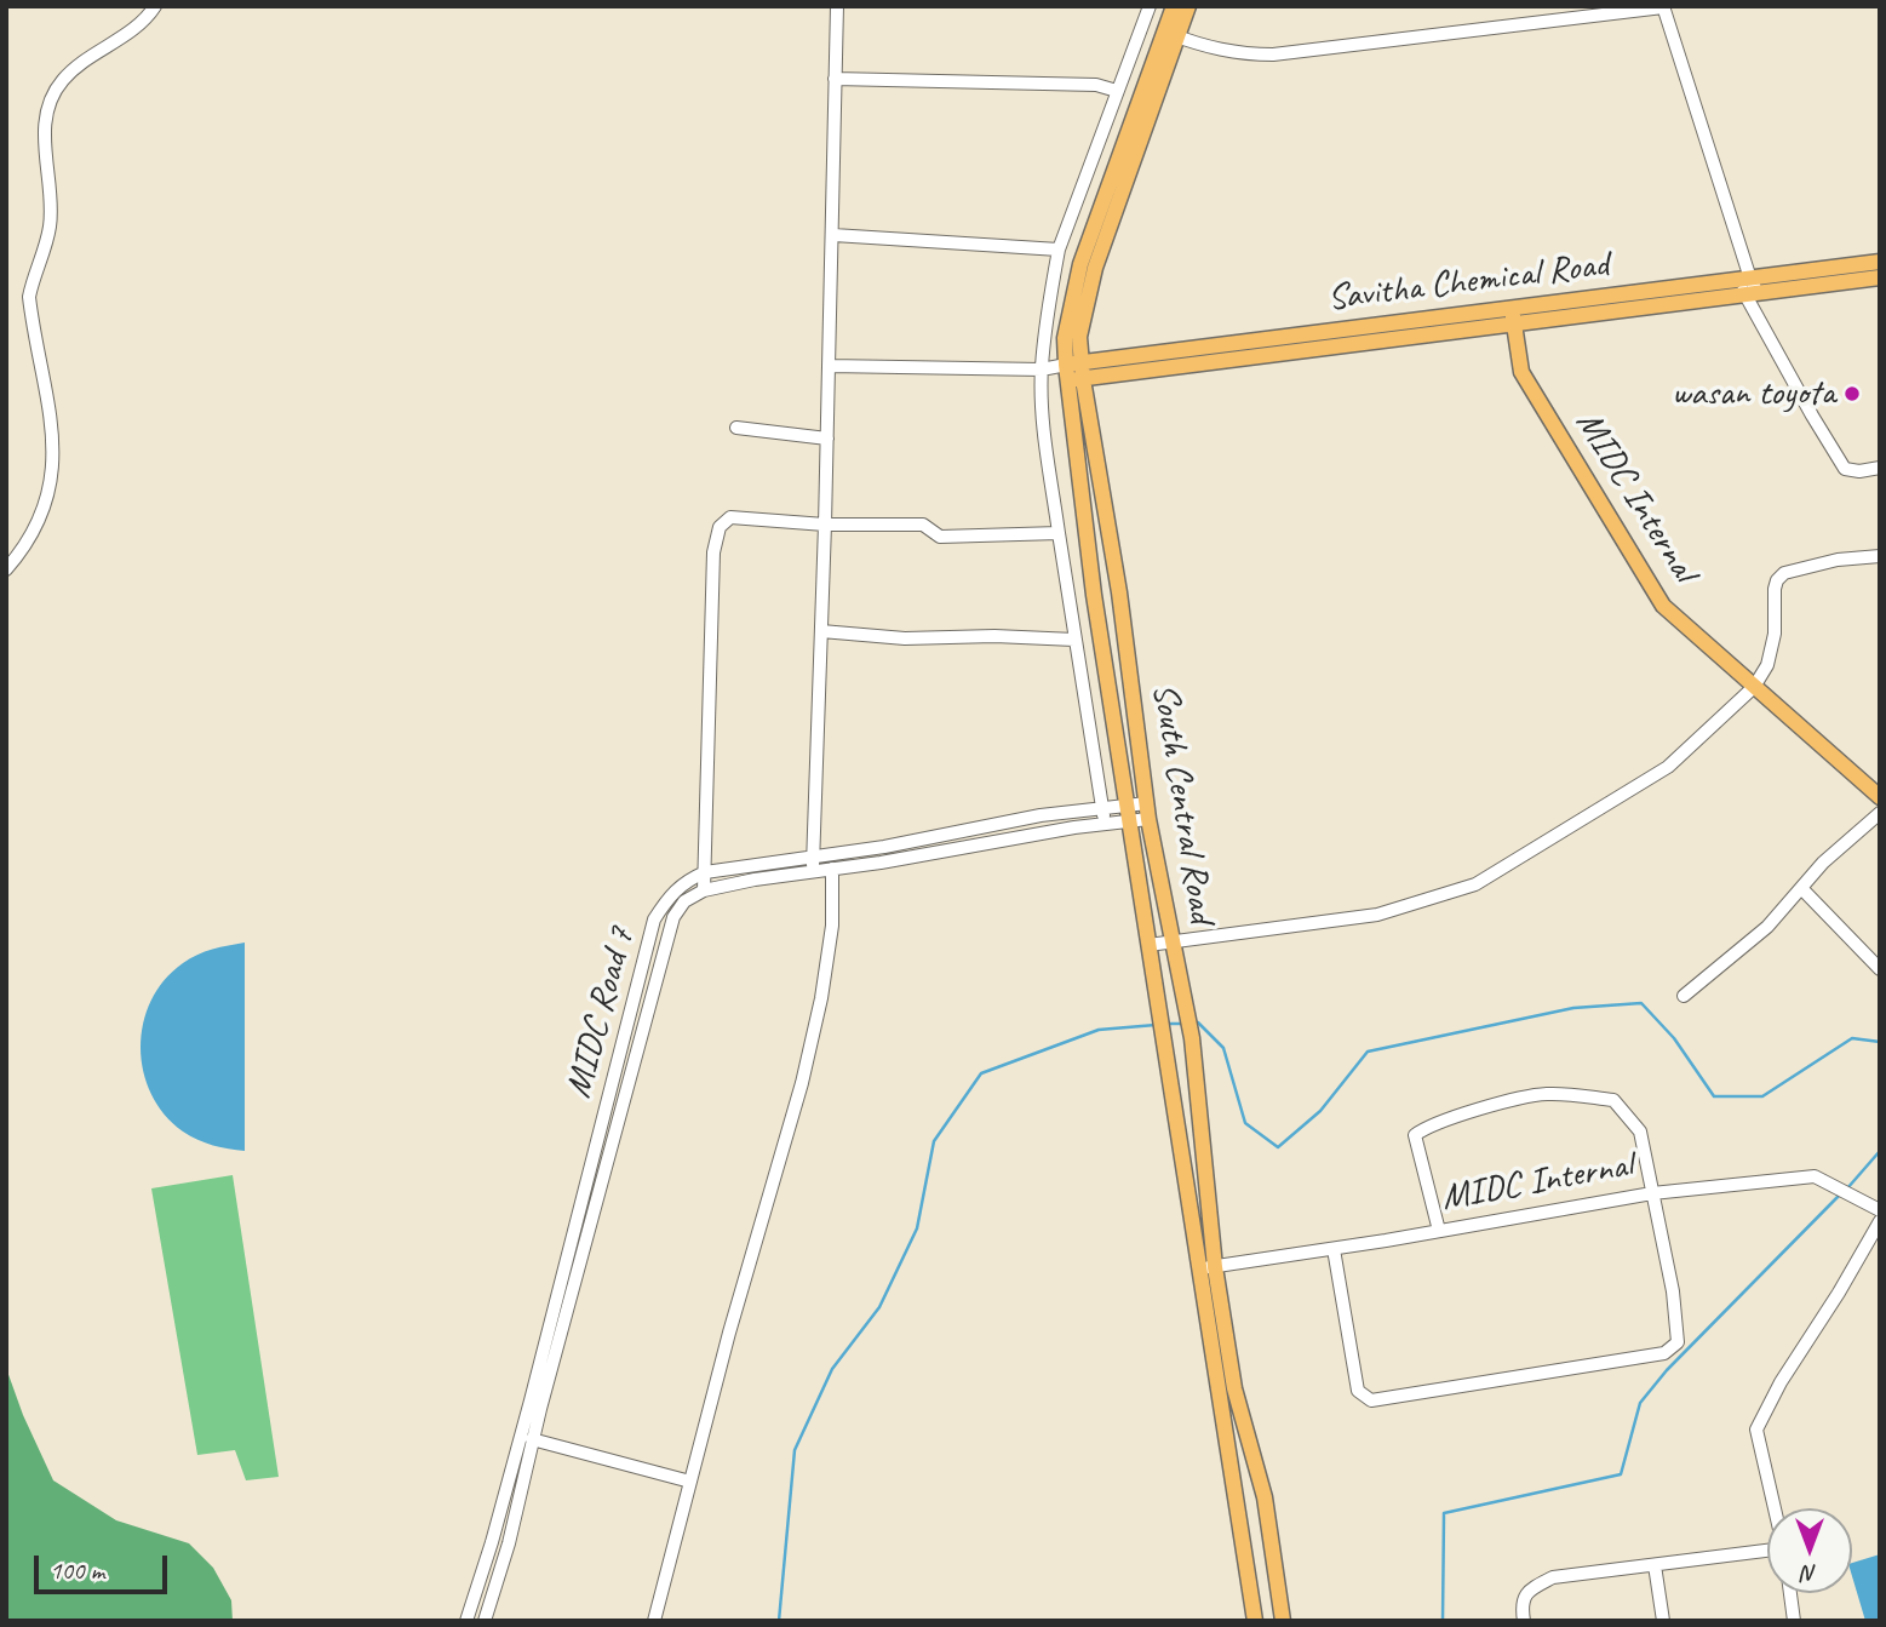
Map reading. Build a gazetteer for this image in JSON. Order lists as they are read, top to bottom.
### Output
{
  "streets": {
    "main road": ["Savitha Chemical Road", "MIDC Internal", "South Central Road"],
    "street": ["MIDC Road 7"]
  },
  "crossings": [
    ["Savitha Chemical Road", "MIDC Internal"],
    ["Savitha Chemical Road", "South Central Road"],
    ["MIDC Internal", "South Central Road"],
    ["South Central Road", "MIDC Road 7"]
  ],
  "places": ["wasan toyota"],
  "scale_bar": "100 m",
  "north": "bottom"
}
